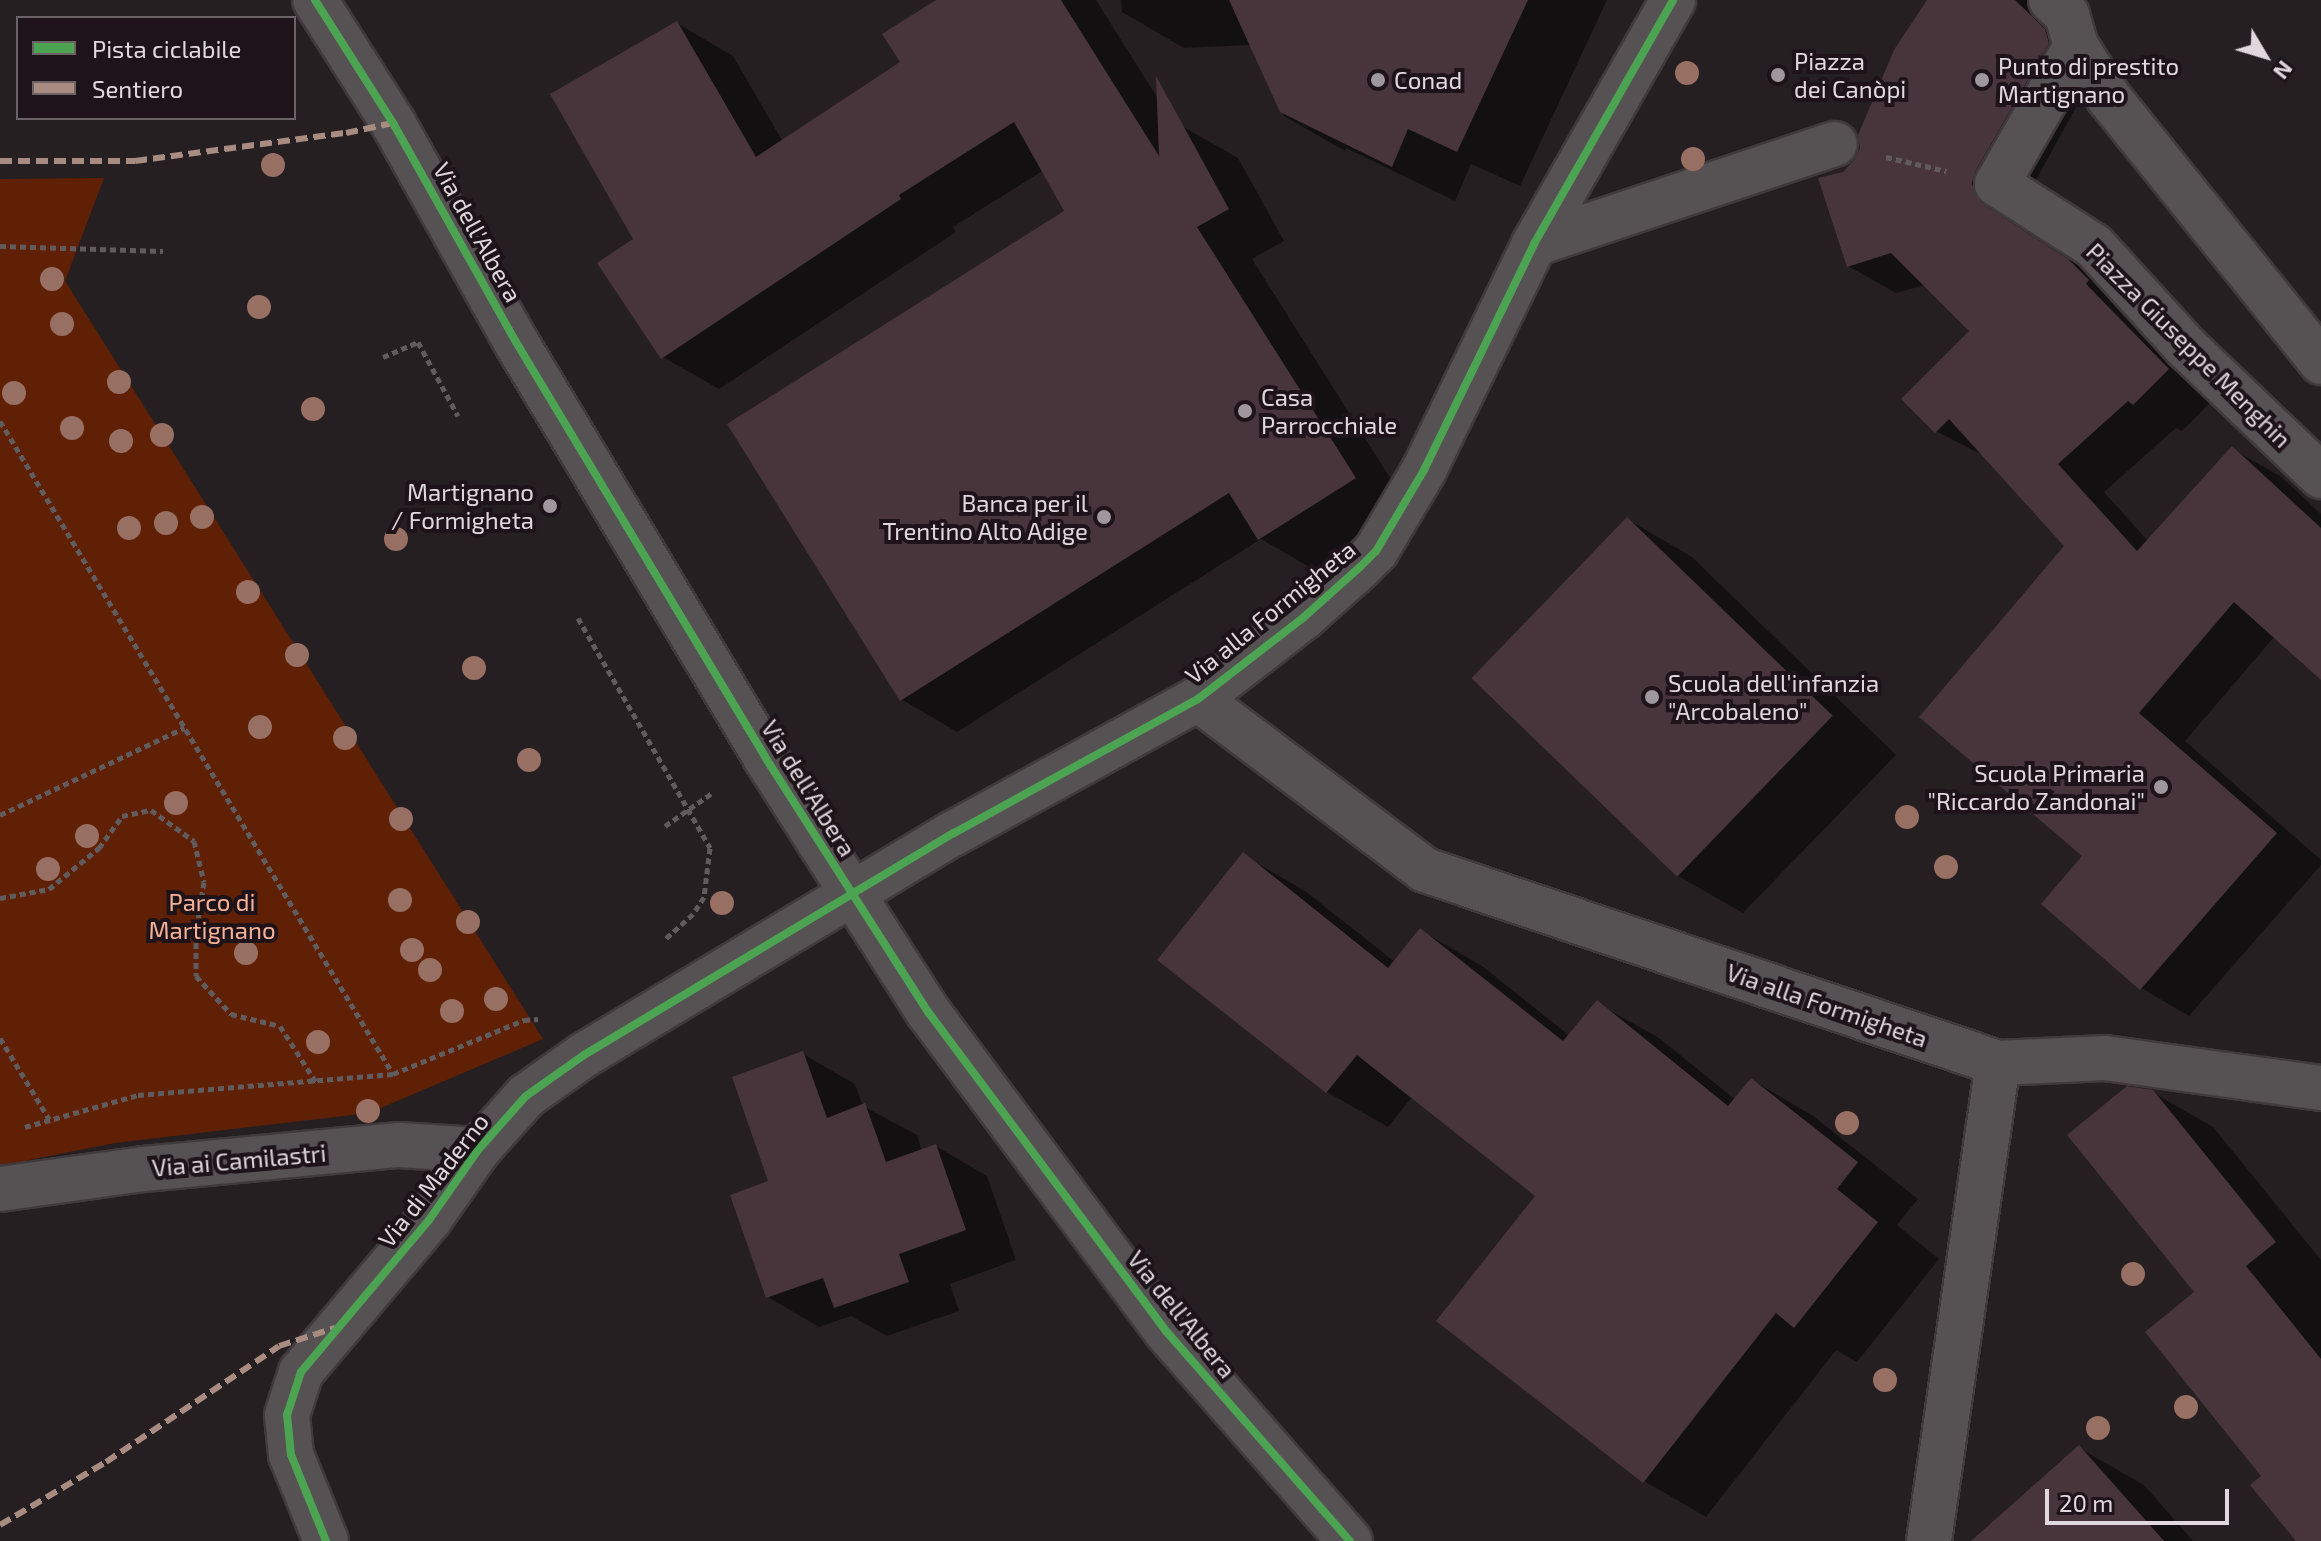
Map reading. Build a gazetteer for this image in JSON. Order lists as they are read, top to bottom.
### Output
{
  "streets": {
    "street": [
      "Via dell'Albera",
      "Piazza Giuseppe Menghin",
      "Via alla Formigheta",
      "Via ai Camilastri",
      "Via di Maderno"
    ]
  },
  "crossings": [
    ["Via dell'Albera", "Via alla Formigheta"],
    ["Via dell'Albera", "Via di Maderno"],
    ["Via alla Formigheta", "Via di Maderno"],
    ["Via ai Camilastri", "Via di Maderno"]
  ],
  "parks": ["Parco di Martignano"],
  "places": [
    "Piazza dei Canòpi",
    "Conad",
    "Punto di prestito Martignano",
    "Casa Parrocchiale",
    "Martignano / Formigheta",
    "Banca per il Trentino Alto Adige",
    "Scuola dell'infanzia \"Arcobaleno\"",
    "Scuola Primaria \"Riccardo Zandonai\""
  ],
  "legend": ["Pista ciclabile", "Sentiero"],
  "scale_bar": "20 m",
  "north": "bottom right"
}
